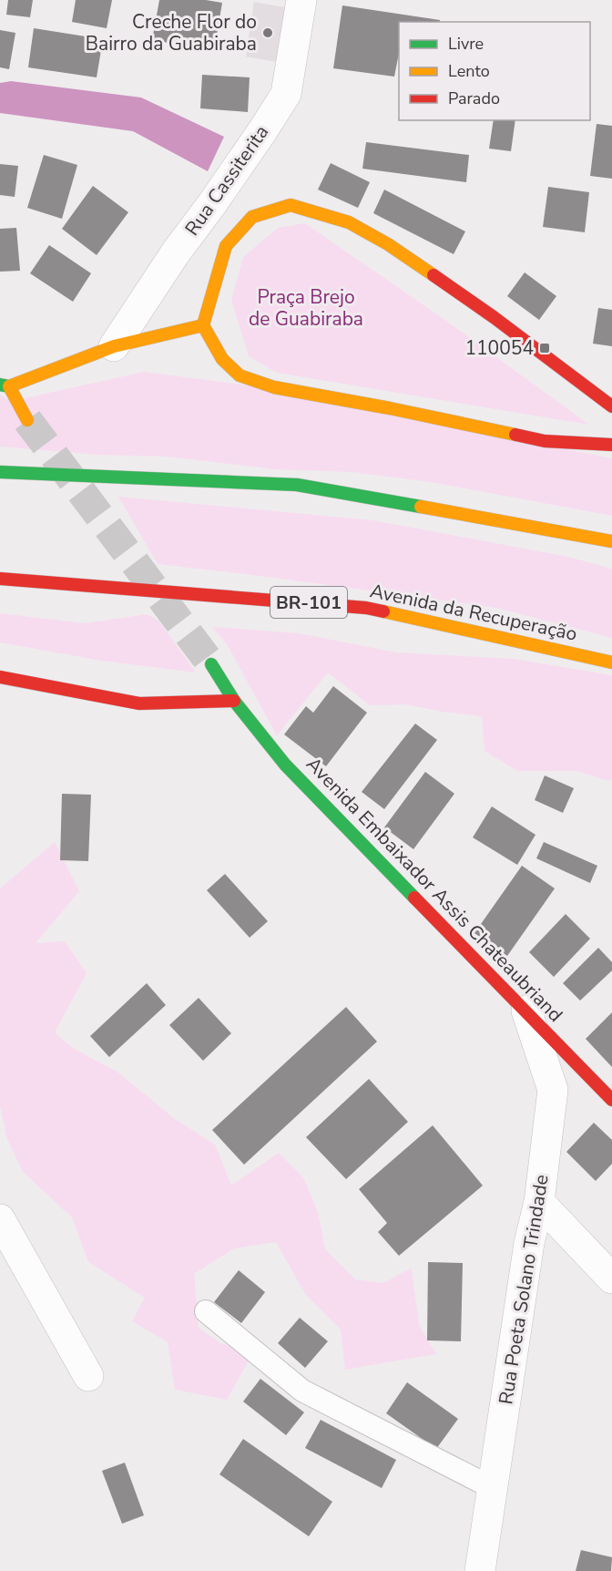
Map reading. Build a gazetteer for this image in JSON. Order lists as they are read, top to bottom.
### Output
{
  "streets": {
    "main road": ["BR-101", "Avenida da Recuperação", "Avenida Embaixador Assis Chateaubriand"],
    "street": ["Rua Cassiterita", "Rua Poeta Solano Trindade"]
  },
  "crossings": [
    ["Avenida Embaixador Assis Chateaubriand", "Rua Poeta Solano Trindade"]
  ],
  "parks": ["Praça Brejo de Guabiraba"],
  "places": {
    "other": ["Creche Flor do Bairro da Guabiraba"],
    "transit": ["110054"]
  },
  "legend": ["Livre", "Lento", "Parado"]
}
